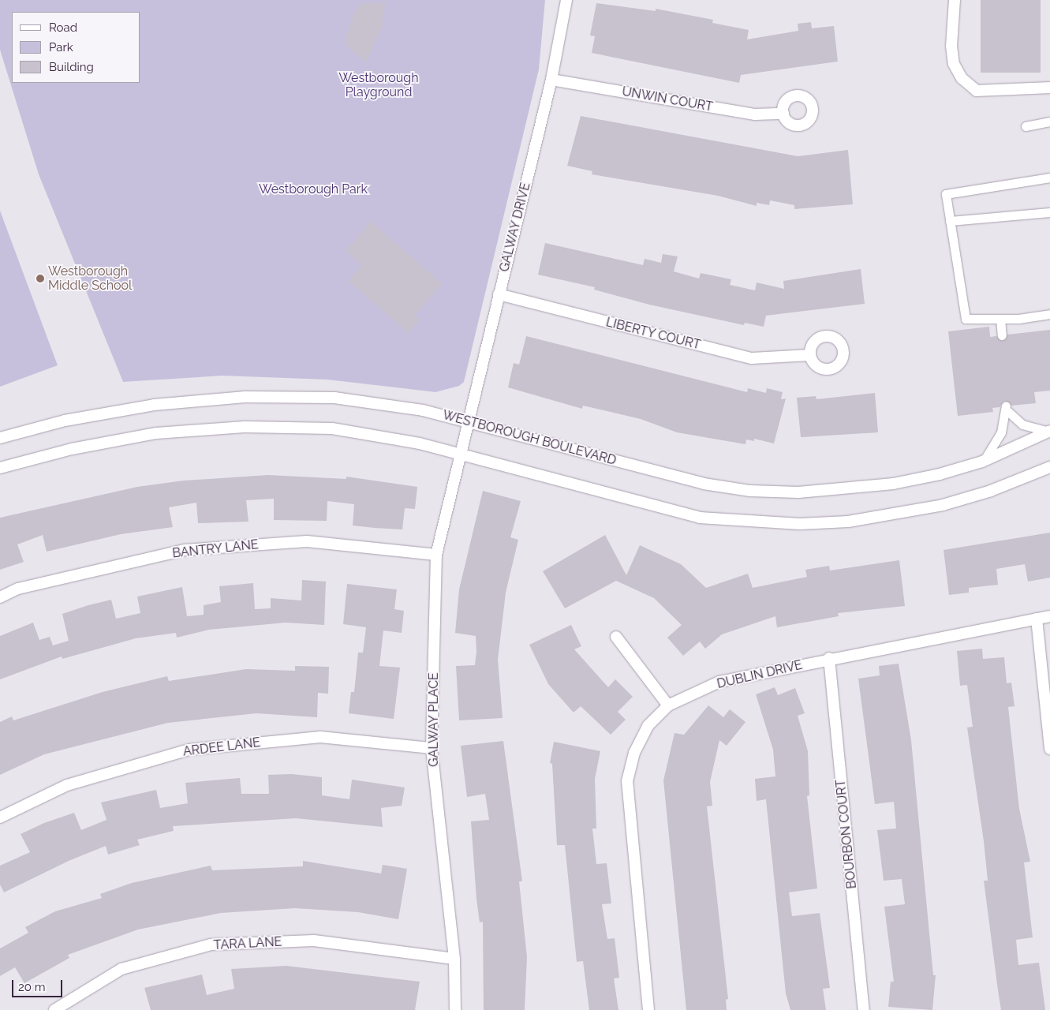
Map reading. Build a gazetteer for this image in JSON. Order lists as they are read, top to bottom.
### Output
{
  "streets": {
    "street": [
      "UNWIN COURT",
      "GALWAY DRIVE",
      "LIBERTY COURT",
      "WESTBOROUGH BOULEVARD",
      "BANTRY LANE",
      "DUBLIN DRIVE",
      "GALWAY PLACE",
      "ARDEE LANE",
      "BOURBON COURT",
      "TARA LANE"
    ]
  },
  "crossings": [
    ["UNWIN COURT", "GALWAY DRIVE"],
    ["GALWAY DRIVE", "LIBERTY COURT"],
    ["GALWAY DRIVE", "WESTBOROUGH BOULEVARD"],
    ["GALWAY DRIVE", "GALWAY PLACE"],
    ["BANTRY LANE", "GALWAY PLACE"],
    ["DUBLIN DRIVE", "BOURBON COURT"],
    ["GALWAY PLACE", "ARDEE LANE"],
    ["GALWAY PLACE", "TARA LANE"]
  ],
  "parks": ["Westborough Playground", "Westborough Park"],
  "places": ["Westborough Middle School"],
  "legend": ["Road", "Park", "Building"],
  "scale_bar": "20 m"
}
